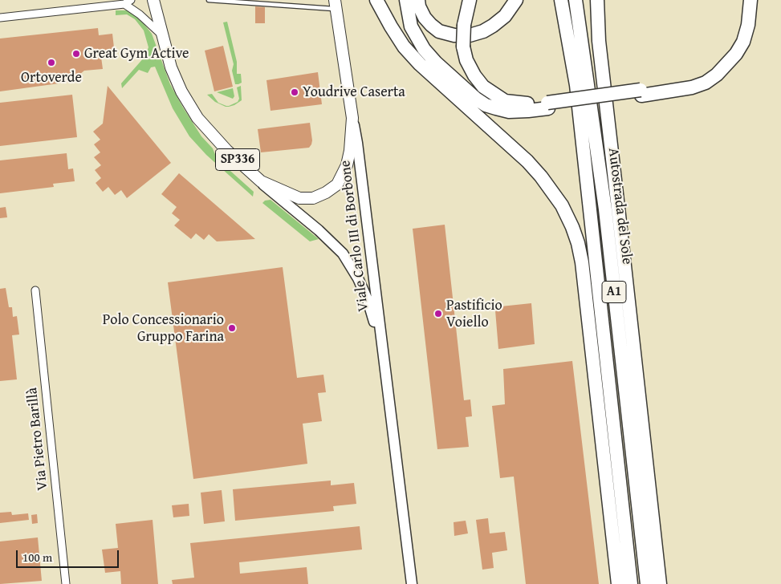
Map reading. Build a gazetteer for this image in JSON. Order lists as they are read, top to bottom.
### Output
{
  "streets": {
    "highway": ["Autostrada del Sole", "A1"],
    "main road": ["SP336", "Viale Carlo III di Borbone"],
    "street": ["Via Pietro Barillà"]
  },
  "crossings": [
    ["SP336", "Viale Carlo III di Borbone"]
  ],
  "places": [
    "Great Gym Active",
    "Ortoverde",
    "Youdrive Caserta",
    "Pastificio Voiello",
    "Polo Concessionario Gruppo Farina"
  ],
  "scale_bar": "100 m"
}
